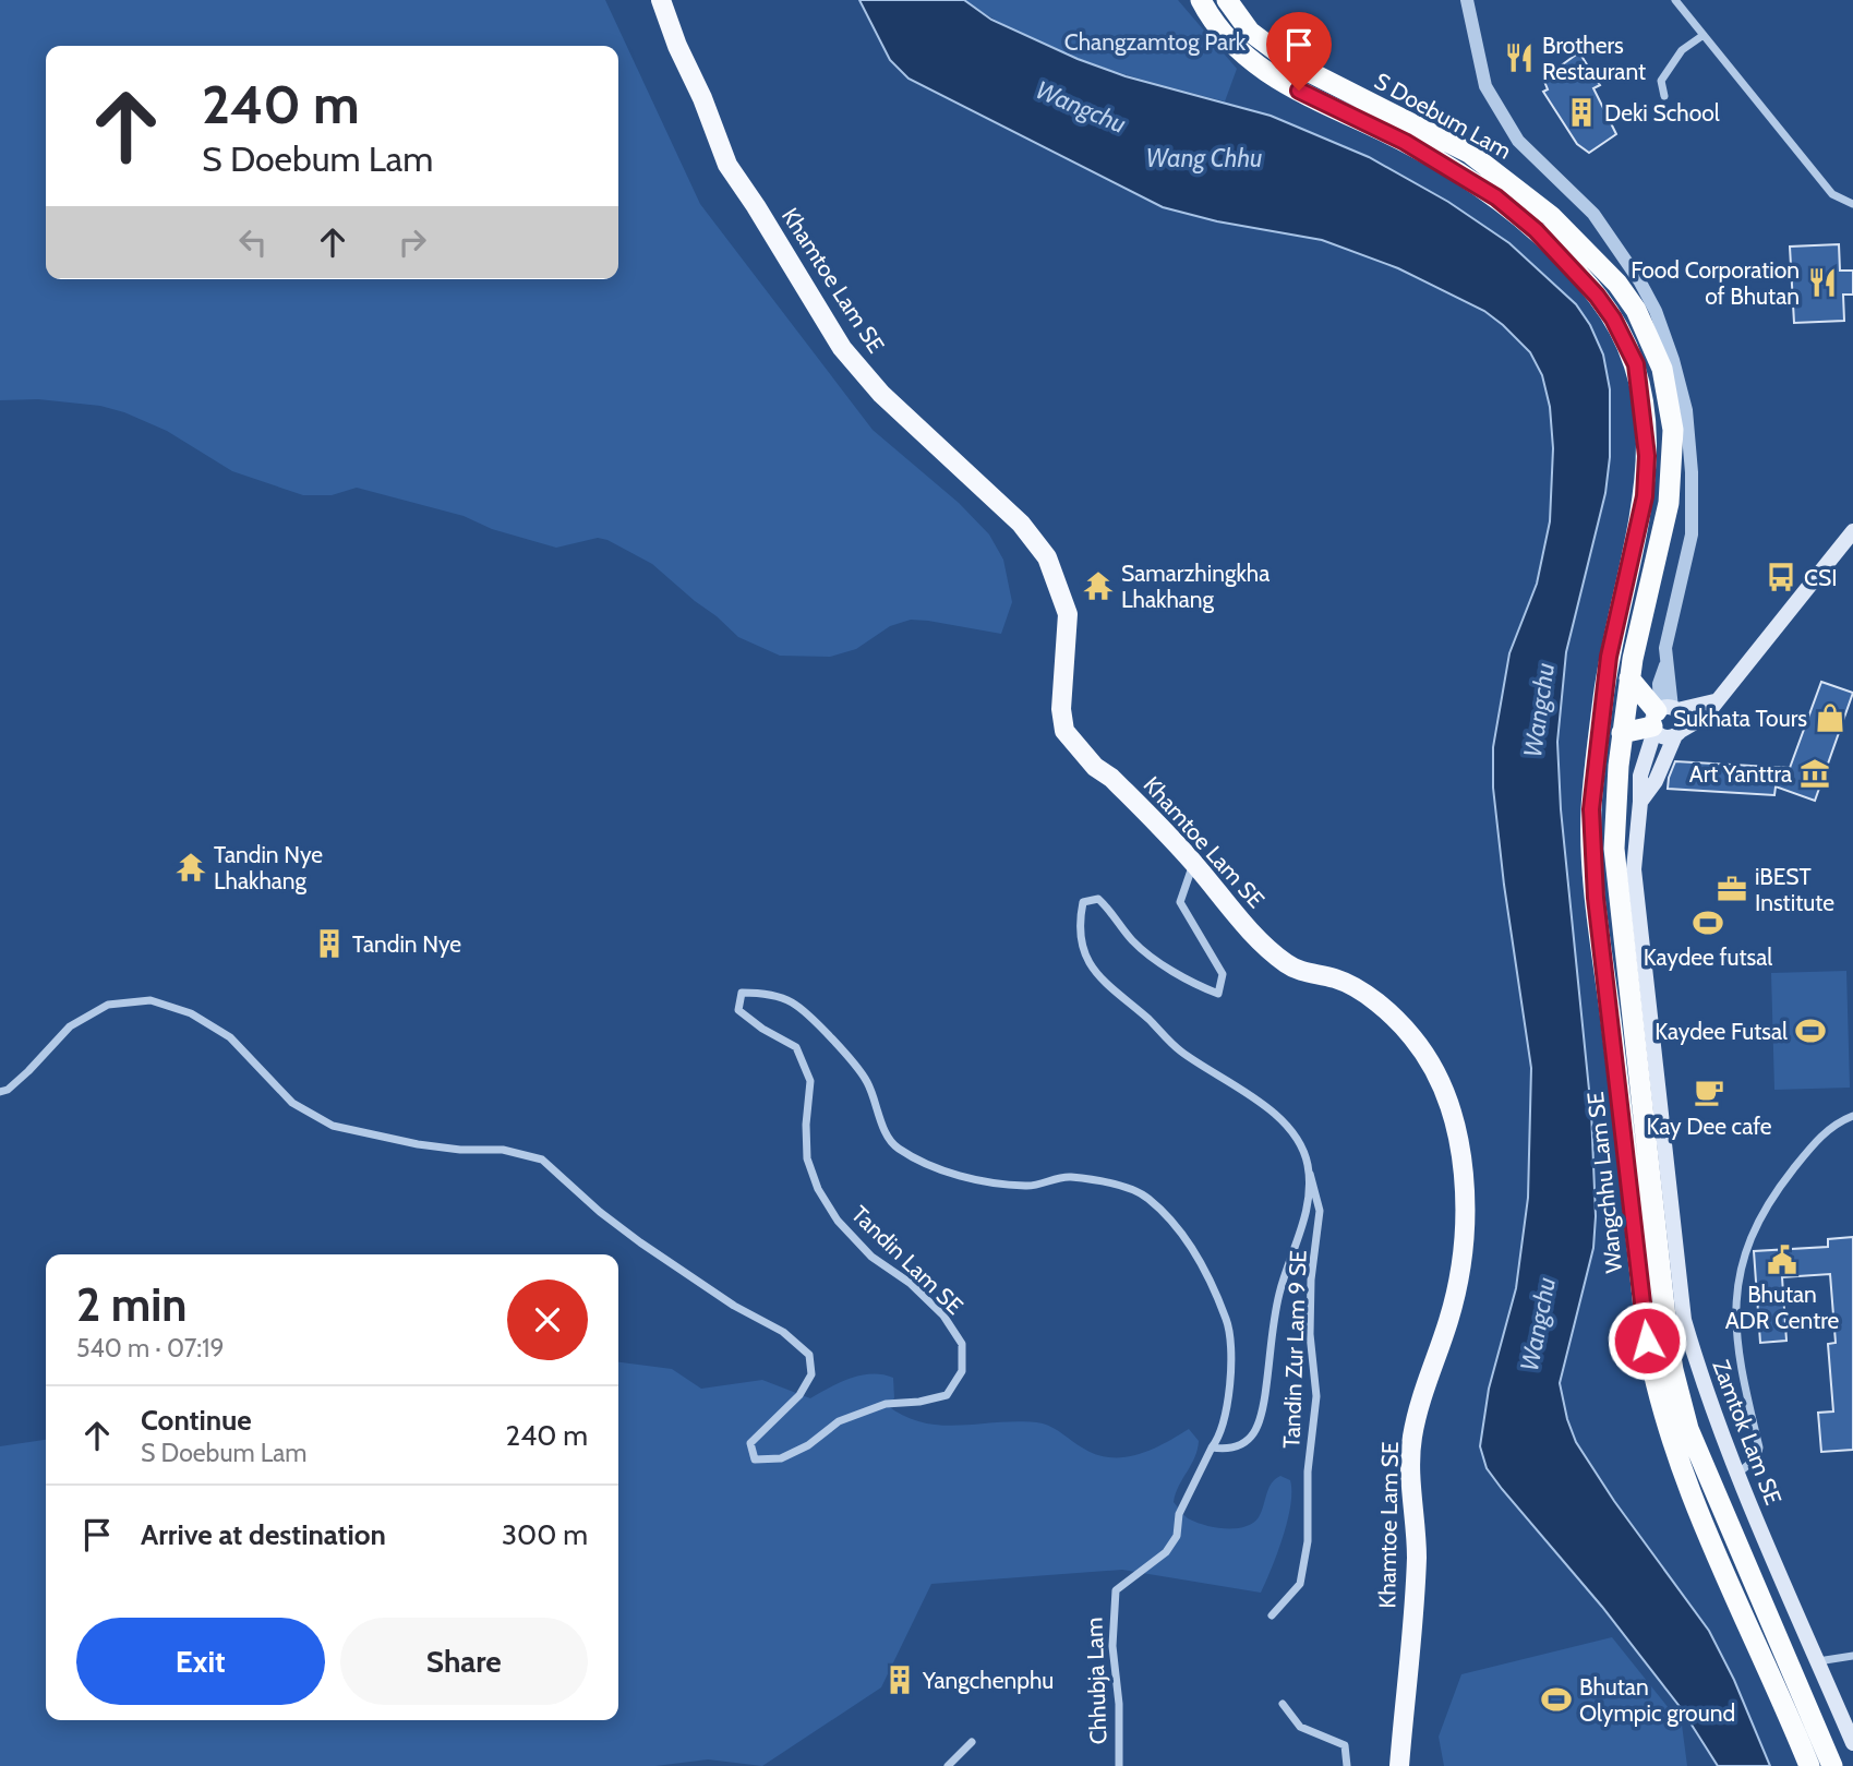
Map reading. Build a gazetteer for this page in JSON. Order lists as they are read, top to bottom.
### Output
{
  "streets": {
    "highway": ["S Doebum Lam", "Wangchhu Lam SE"],
    "main road": ["Khamtoe Lam SE", "Zamtok Lam SE"],
    "street": ["Tandin Lam SE", "Tandin Zur Lam 9 SE", "Chhubja Lam"]
  },
  "crossings": [
    ["S Doebum Lam", "Wangchhu Lam SE"],
    ["Tandin Lam SE", "Chhubja Lam"]
  ],
  "water": ["Wangchu", "Wang Chhu"],
  "parks": ["Changzamtog Park"],
  "places": {
    "restaurant": ["Brothers Restaurant", "Food Corporation of Bhutan"],
    "building": ["Deki School", "Tandin Nye", "Yangchenphu"],
    "bus stop": ["CSI"],
    "temple": ["Samarzhingkha Lhakhang", "Tandin Nye Lhakhang"],
    "shop": ["Sukhata Tours"],
    "museum": ["Art Yanttra"],
    "office": ["iBEST Institute"],
    "sports": ["Kaydee futsal", "Kaydee Futsal", "Bhutan Olympic ground"],
    "cafe": ["Kay Dee cafe"],
    "public building": ["Bhutan ADR Centre"]
  },
  "page": {
    "turn": ["240 m", "S Doebum Lam"],
    "heading": ["2 min", "540 m · 07:19"],
    "list": [
      {
        "name": "Continue",
        "note": "S Doebum Lam",
        "value": "240 m"
      },
      {
        "name": "Arrive at destination",
        "value": "300 m"
      }
    ],
    "buttons": ["Exit", "Share"]
  }
}
